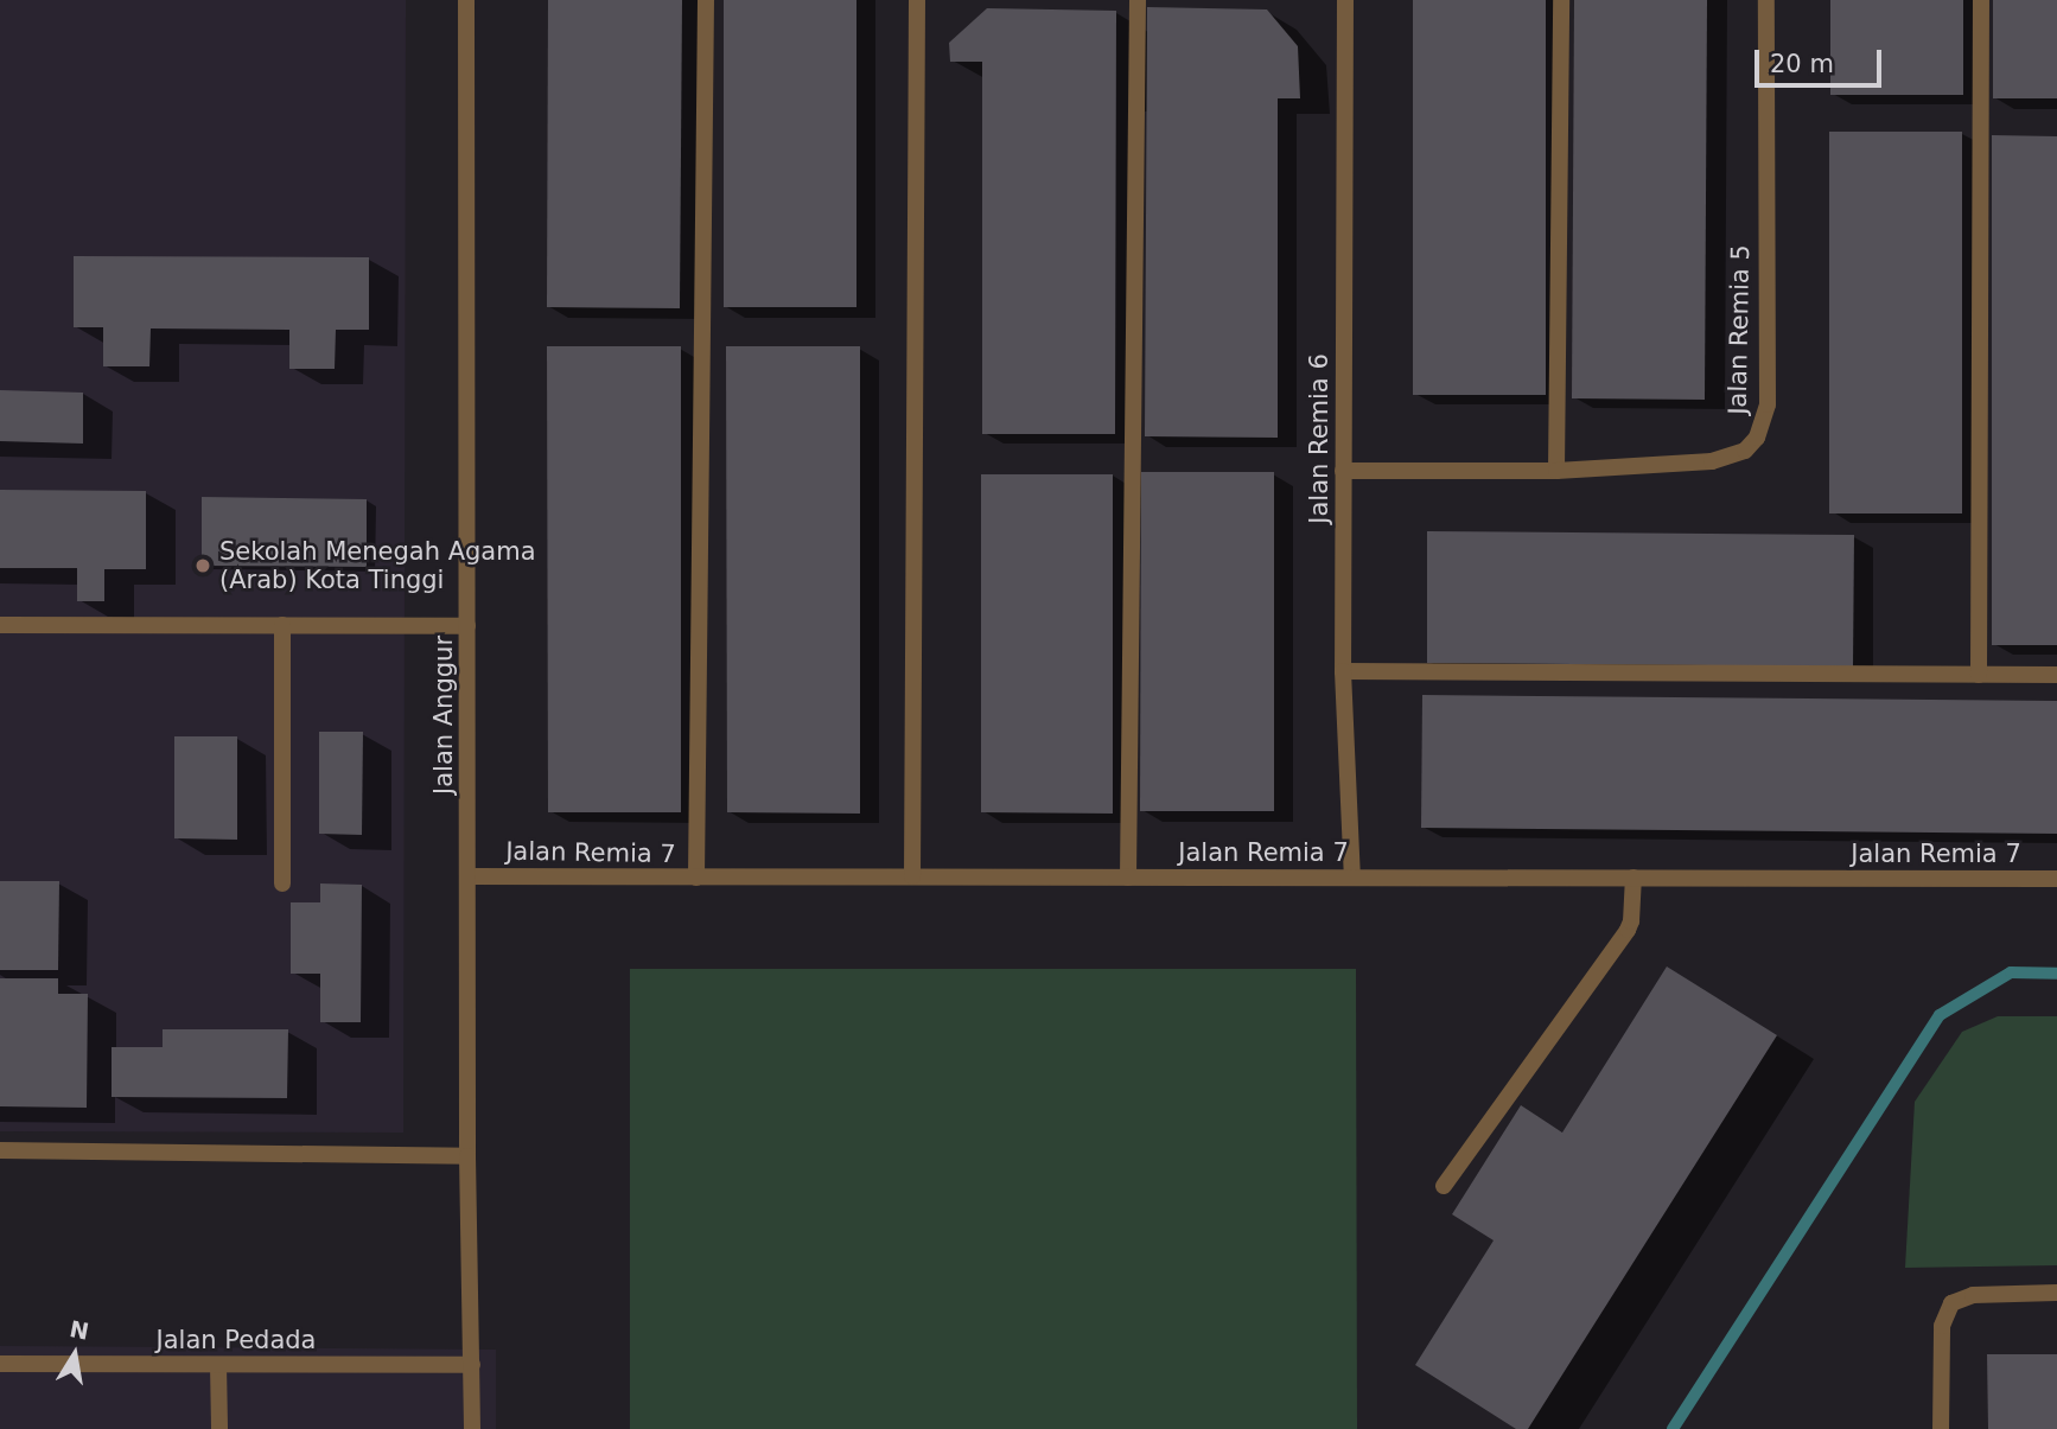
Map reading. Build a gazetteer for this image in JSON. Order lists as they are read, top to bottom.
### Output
{
  "streets": {
    "street": [
      "Jalan Remia 5",
      "Jalan Remia 6",
      "Jalan Anggur",
      "Jalan Remia 7",
      "Jalan Pedada"
    ]
  },
  "crossings": [
    ["Jalan Remia 5", "Jalan Remia 6"],
    ["Jalan Remia 6", "Jalan Remia 7"],
    ["Jalan Anggur", "Jalan Remia 7"],
    ["Jalan Anggur", "Jalan Pedada"]
  ],
  "places": ["Sekolah Menegah Agama (Arab) Kota Tinggi"],
  "scale_bar": "20 m",
  "north": "top"
}
